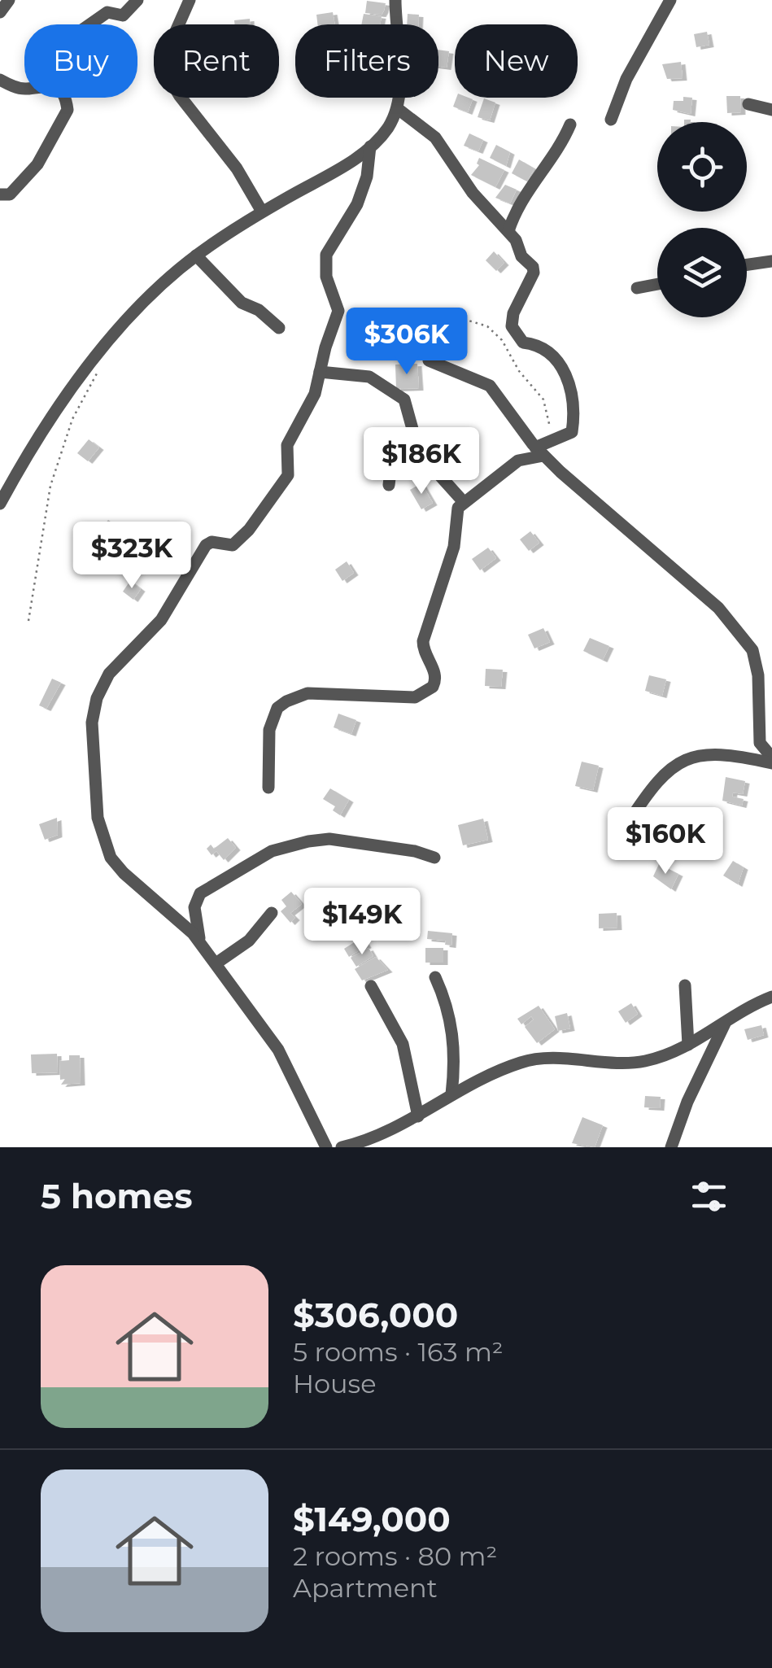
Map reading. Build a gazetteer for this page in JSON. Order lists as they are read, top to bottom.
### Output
{
  "page": {
    "chip": [
      "Buy",
      "Rent",
      "Filters",
      "New"
    ],
    "price": [
      "$306K",
      "$186K",
      "$323K",
      "$160K",
      "$149K"
    ],
    "heading": "5 homes",
    "list": [
      {
        "name": "$306,000",
        "note": "5 rooms · 163 m² · House"
      },
      {
        "name": "$149,000",
        "note": "2 rooms · 80 m² · Apartment"
      }
    ]
  }
}
